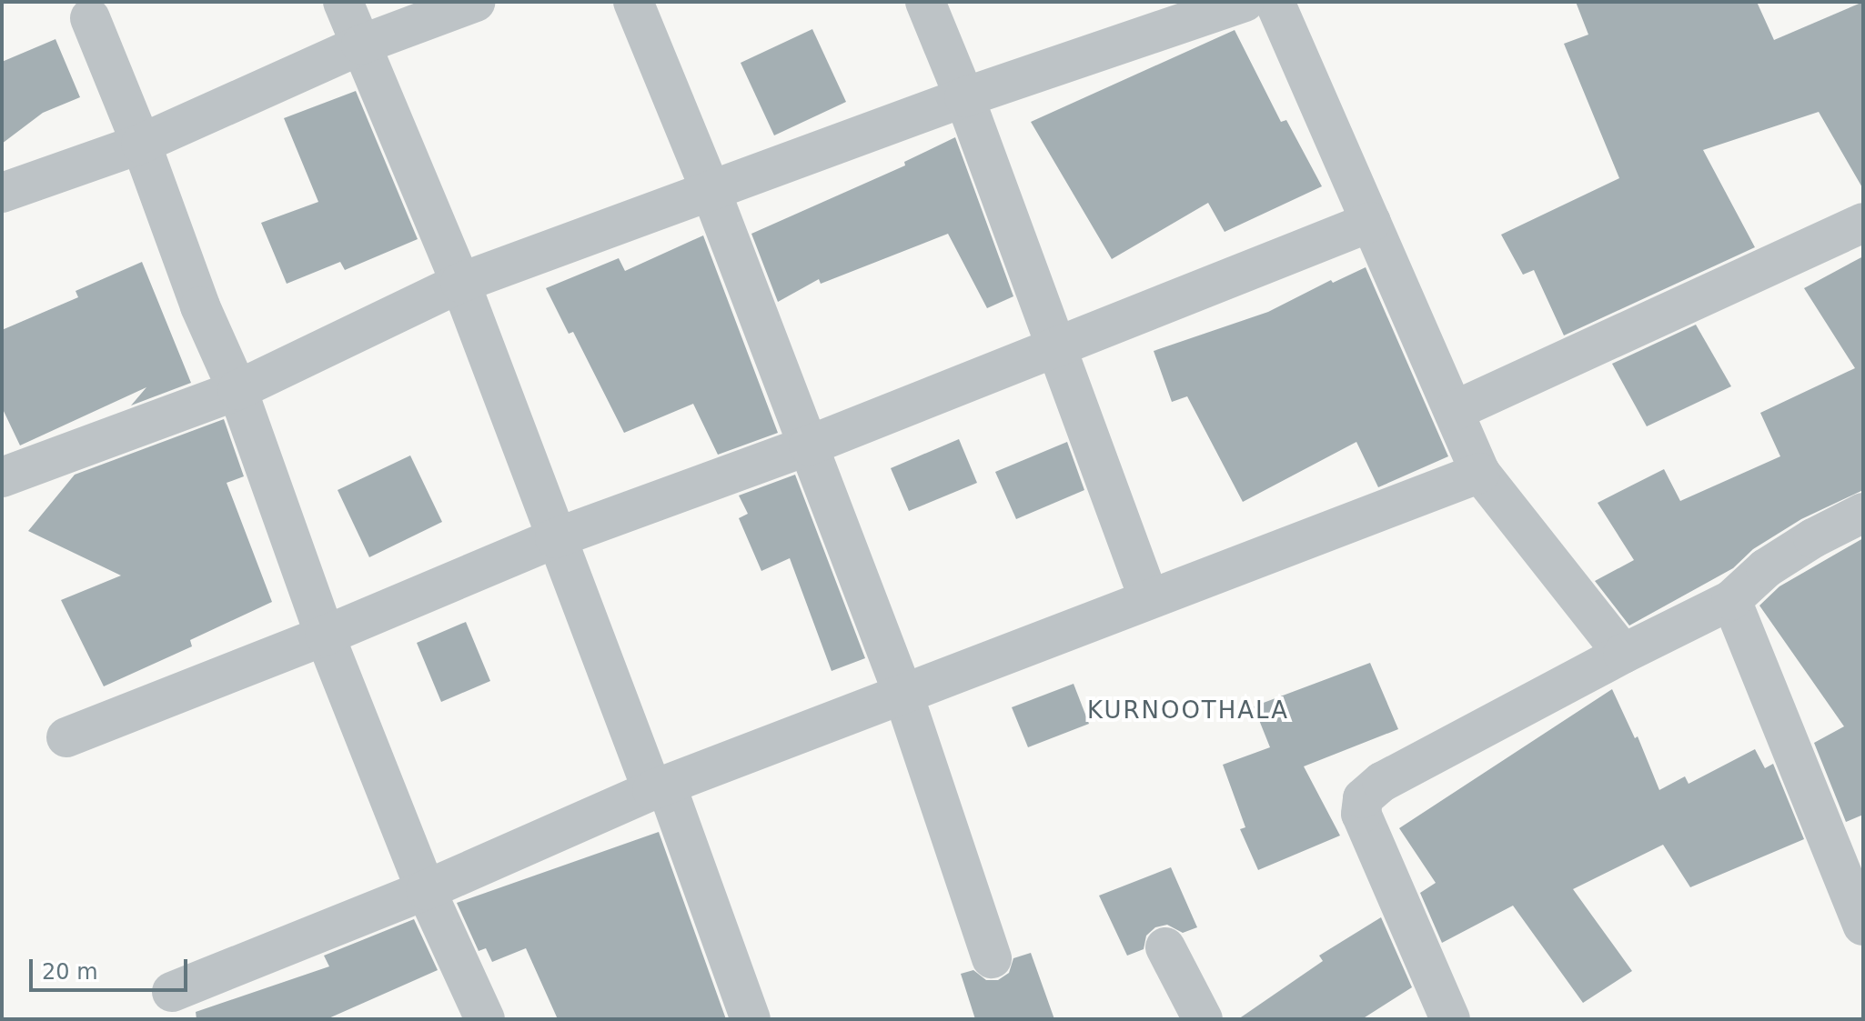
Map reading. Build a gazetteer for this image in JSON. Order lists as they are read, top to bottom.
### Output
{
  "districts": ["KURNOOTHALA"],
  "scale_bar": "20 m"
}
